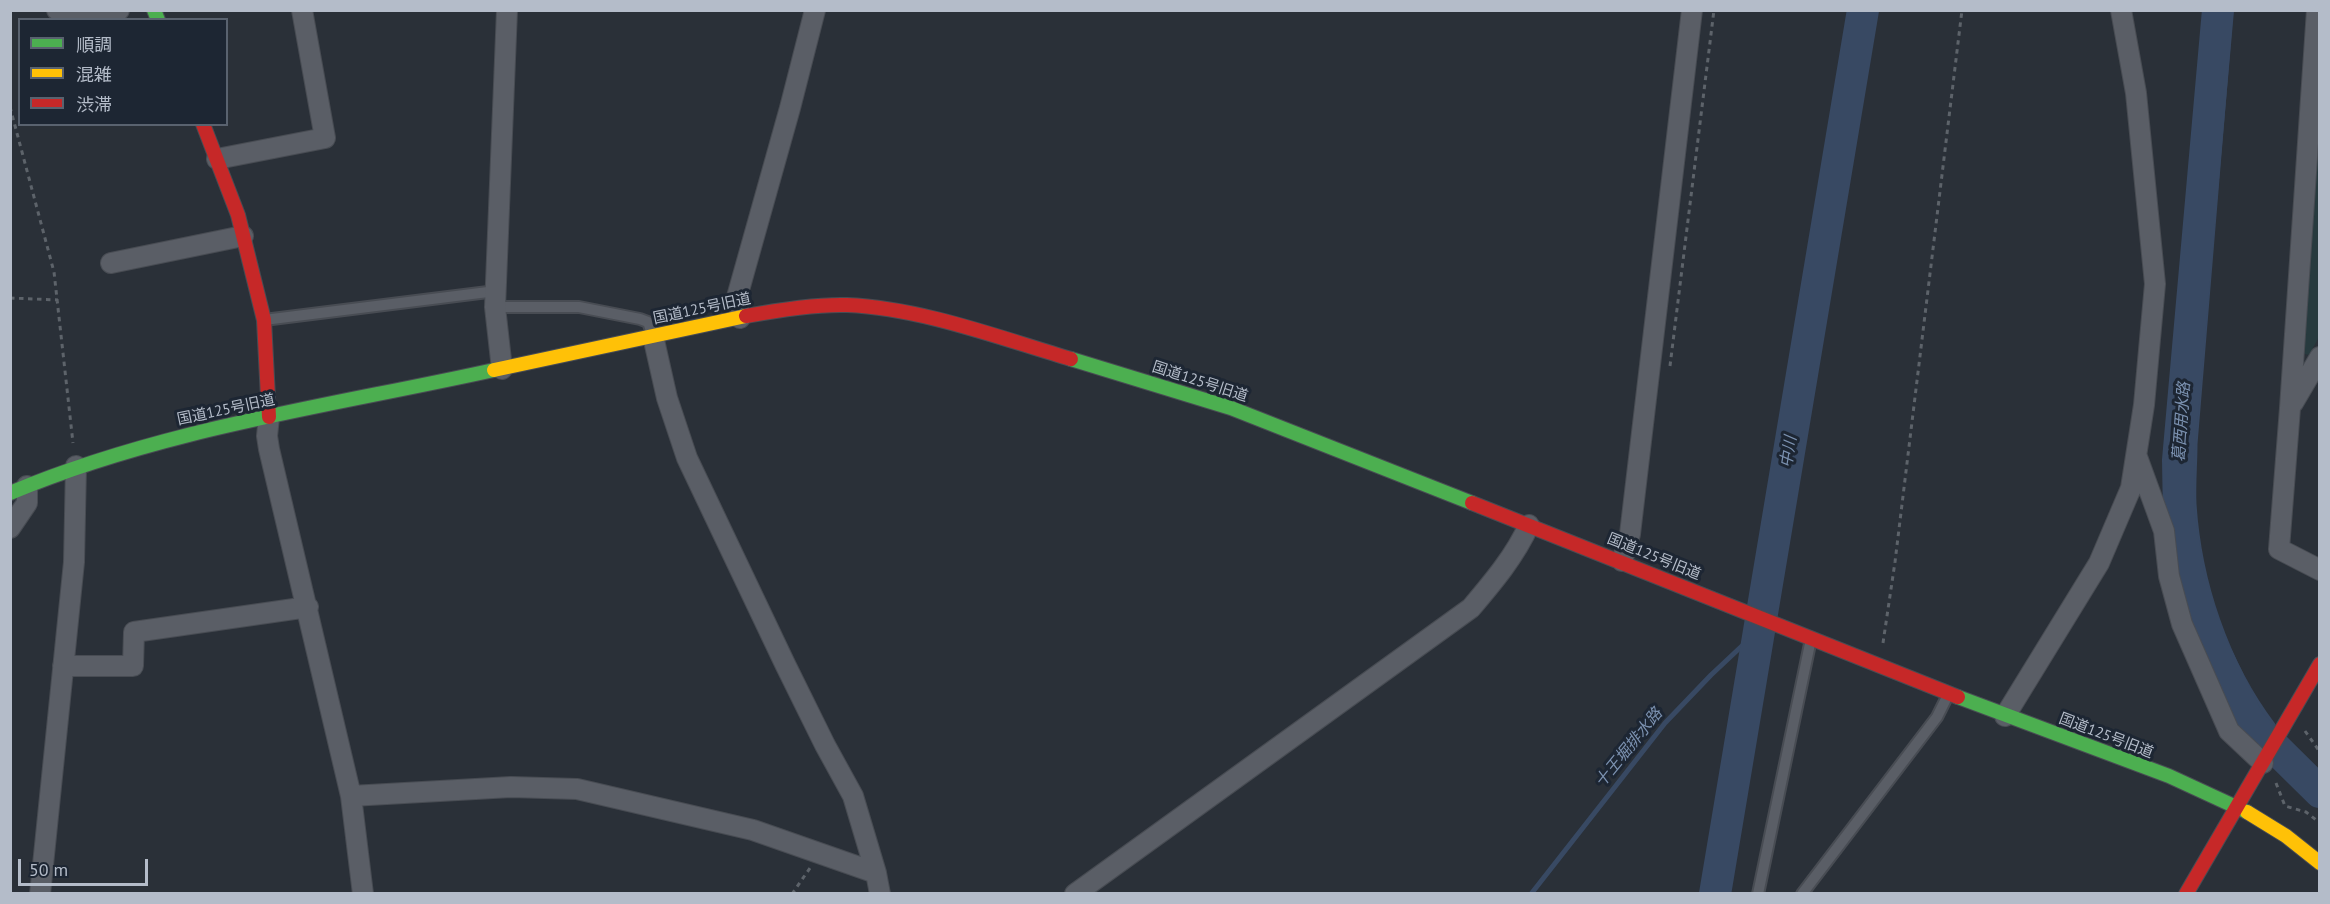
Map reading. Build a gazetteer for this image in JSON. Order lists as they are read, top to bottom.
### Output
{
  "streets": {
    "street": ["国道125号旧道"]
  },
  "water": ["葛西用水路", "中川", "十王堀排水路"],
  "legend": ["順調", "混雑", "渋滞"],
  "scale_bar": "50 m"
}
